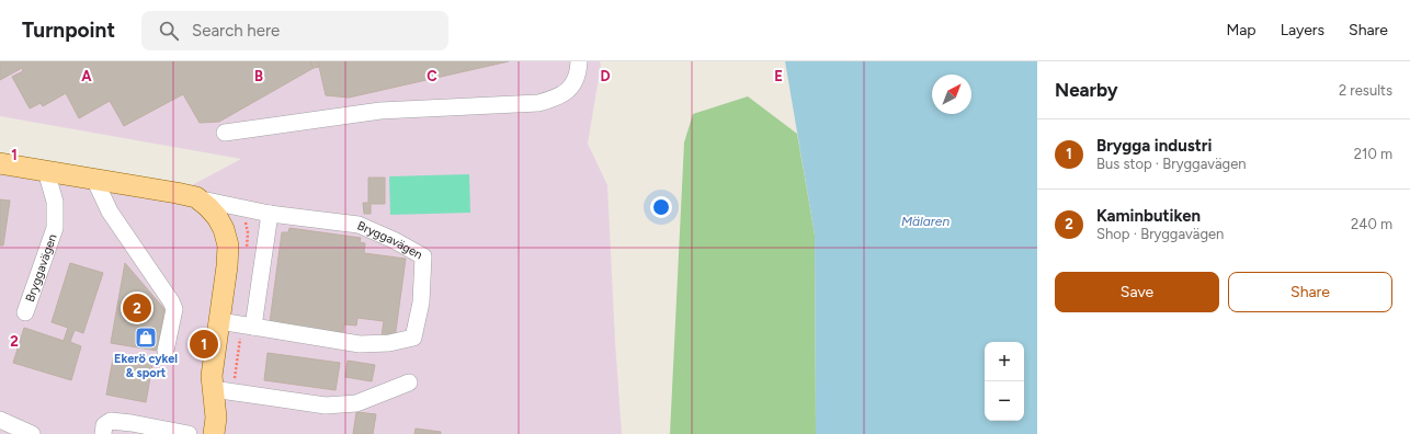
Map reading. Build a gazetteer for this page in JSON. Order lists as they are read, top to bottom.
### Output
{
  "streets": {
    "main road": ["Bryggavägen"]
  },
  "water": ["Mälaren"],
  "places": {
    "shop": ["Ekerö cykel & sport"]
  },
  "north": "top right",
  "page": {
    "header": "Turnpoint",
    "search": "Search here",
    "nav": ["Map", "Layers", "Share"],
    "heading": ["Nearby", "2 results"],
    "list": [
      {
        "mark": "1",
        "name": "Brygga industri",
        "note": "Bus stop · Bryggavägen",
        "value": "210 m"
      },
      {
        "mark": "2",
        "name": "Kaminbutiken",
        "note": "Shop · Bryggavägen",
        "value": "240 m"
      }
    ],
    "buttons": ["Save", "Share"],
    "pins": ["2", "1"],
    "map_buttons": ["+", "−"]
  },
  "grid": {
    "columns": [
      "A",
      "B",
      "C",
      "D",
      "E"
    ],
    "rows": ["1", "2"]
  }
}
